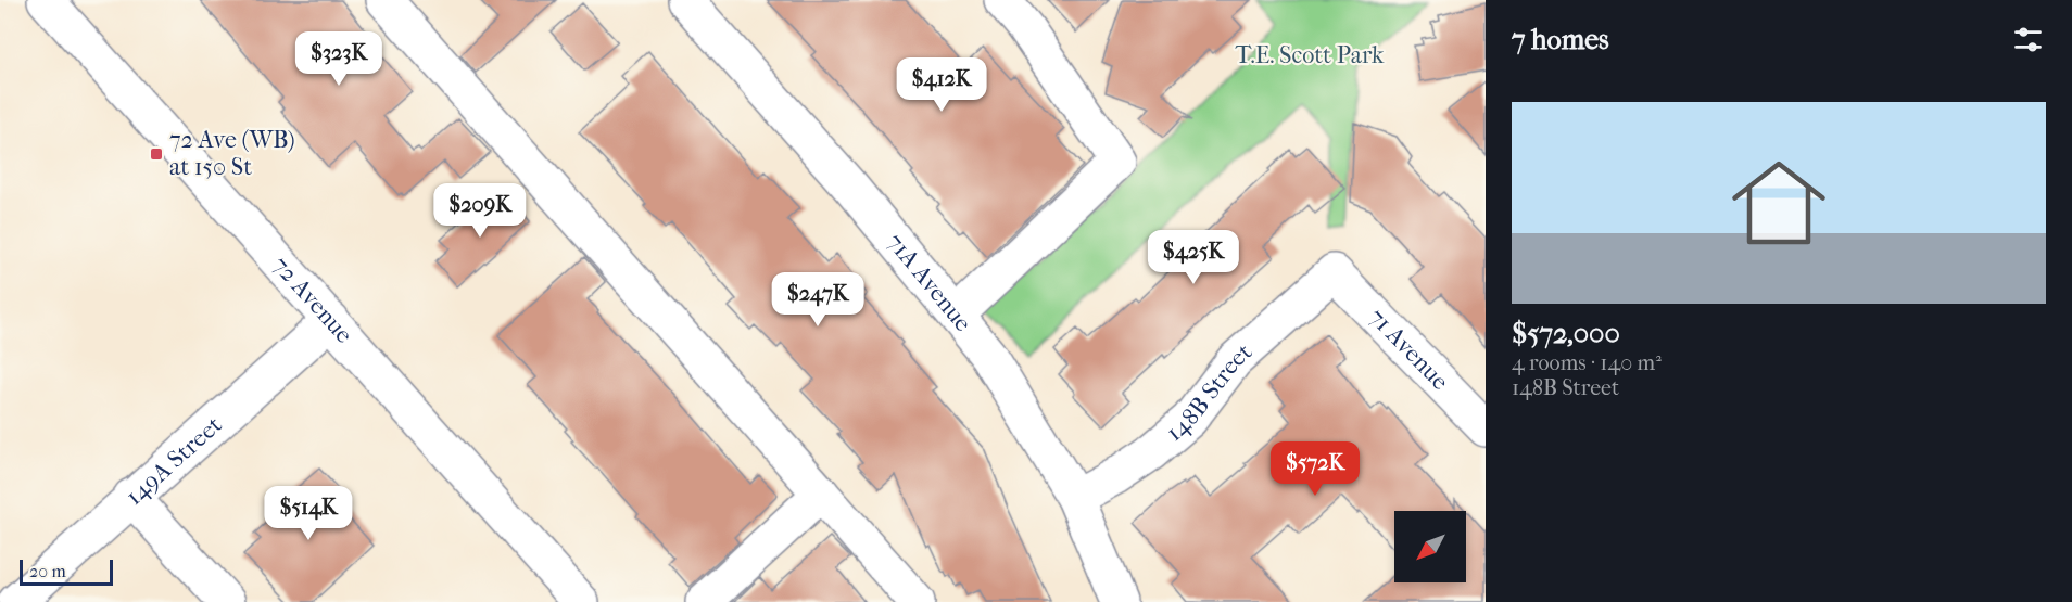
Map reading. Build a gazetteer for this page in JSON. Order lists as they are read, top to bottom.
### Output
{
  "streets": {
    "street": [
      "71A Avenue",
      "72 Avenue",
      "71 Avenue",
      "148B Street",
      "149A Street"
    ]
  },
  "crossings": [
    ["71A Avenue", "148B Street"],
    ["72 Avenue", "149A Street"],
    ["71 Avenue", "148B Street"]
  ],
  "parks": ["T.E. Scott Park"],
  "places": {
    "transit": ["72 Ave (WB) at 150 St"]
  },
  "scale_bar": "20 m",
  "north": "bottom left",
  "page": {
    "heading": "7 homes",
    "price": [
      "$323K",
      "$412K",
      "$209K",
      "$425K",
      "$247K",
      "$572K",
      "$514K"
    ],
    "list": [
      {
        "name": "$572,000",
        "note": "4 rooms · 140 m² · 148B Street"
      }
    ],
    "scale": "20 m"
  }
}
